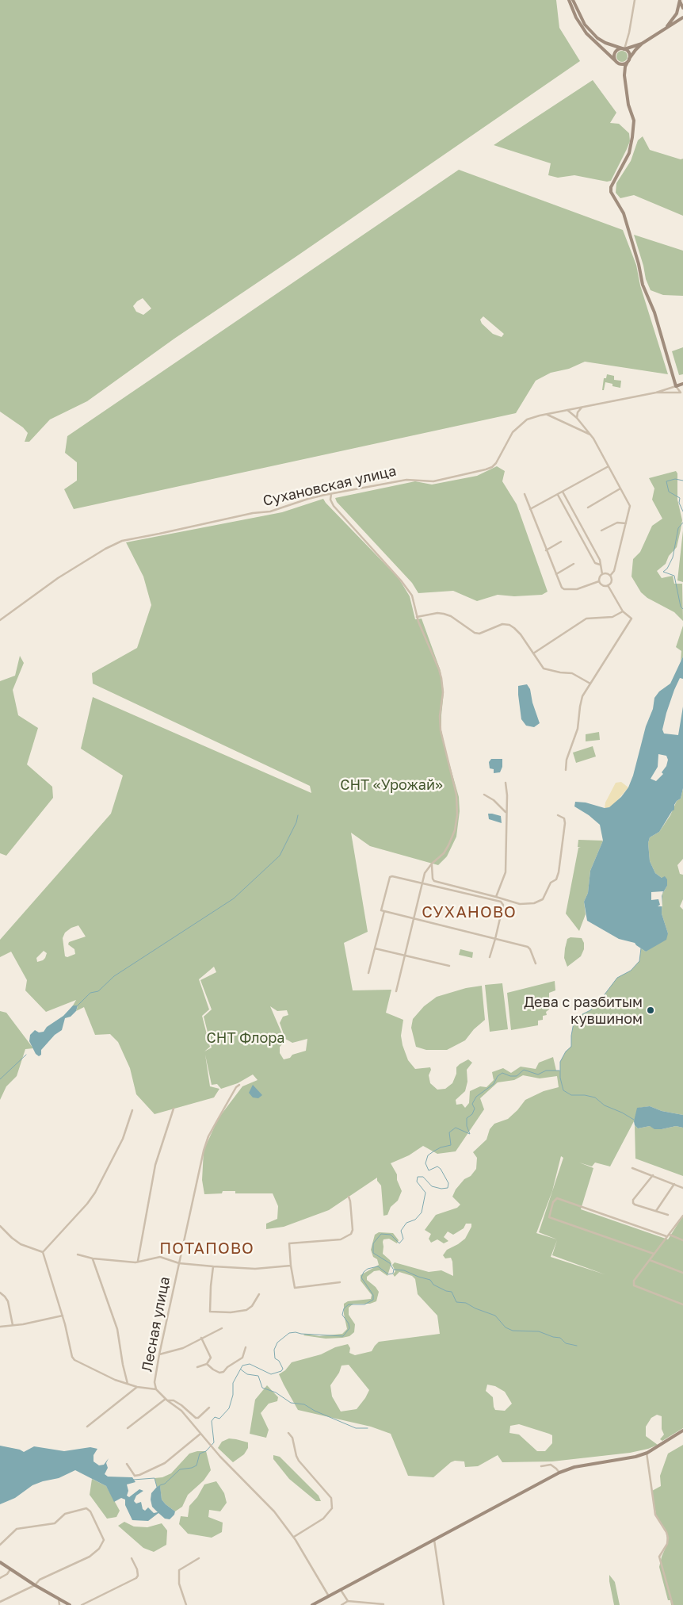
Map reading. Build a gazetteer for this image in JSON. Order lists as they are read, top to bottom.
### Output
{
  "streets": {
    "street": ["Сухановская улица", "Лесная улица"]
  },
  "districts": ["СУХАНОВО", "ПОТАПОВО"],
  "parks": ["СНТ «Урожай»", "СНТ Флора"],
  "places": ["Дева с разбитым кувшином"]
}
